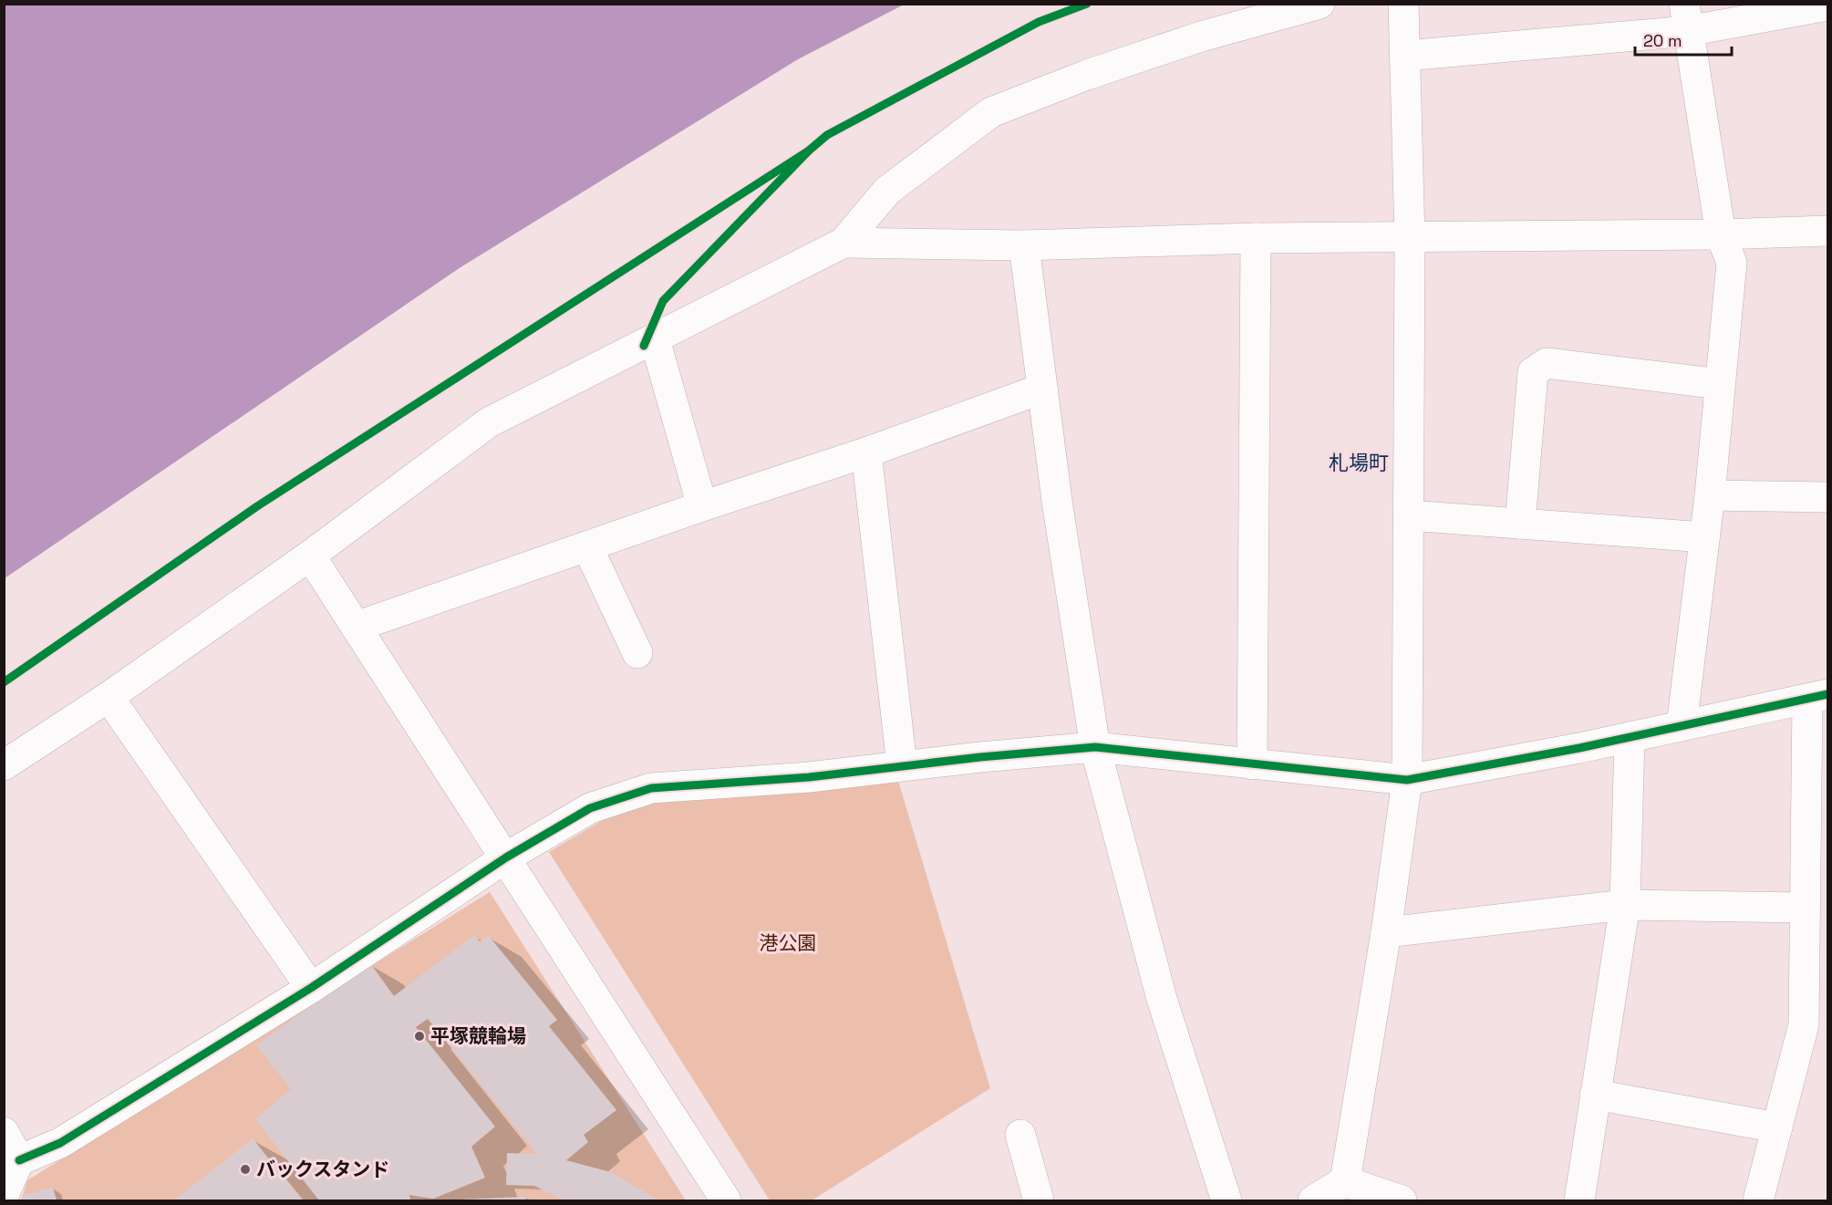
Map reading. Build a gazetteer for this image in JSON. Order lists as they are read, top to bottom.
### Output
{
  "districts": ["札場町"],
  "parks": ["港公園"],
  "places": ["平塚競輪場", "バックスタンド"],
  "scale_bar": "20 m"
}
